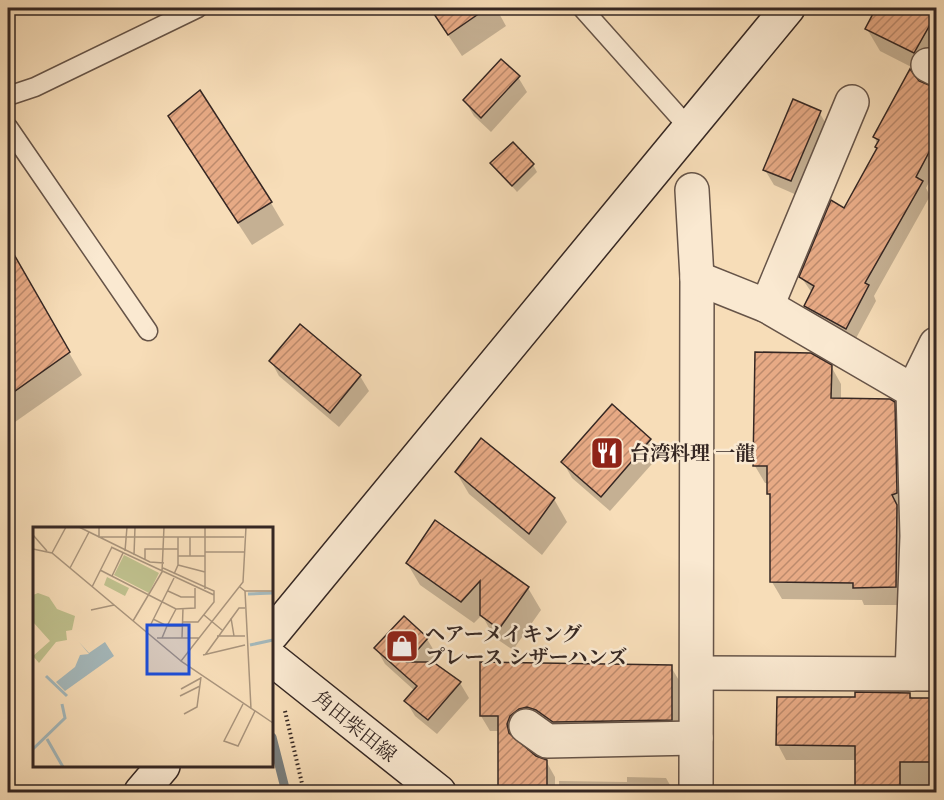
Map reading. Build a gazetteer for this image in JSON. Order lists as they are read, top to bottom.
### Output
{
  "streets": {
    "street": ["角田柴田線"]
  },
  "places": {
    "restaurant": ["台湾料理 一龍"],
    "shop": ["ヘアーメイキング プレース シザーハンズ"]
  }
}
